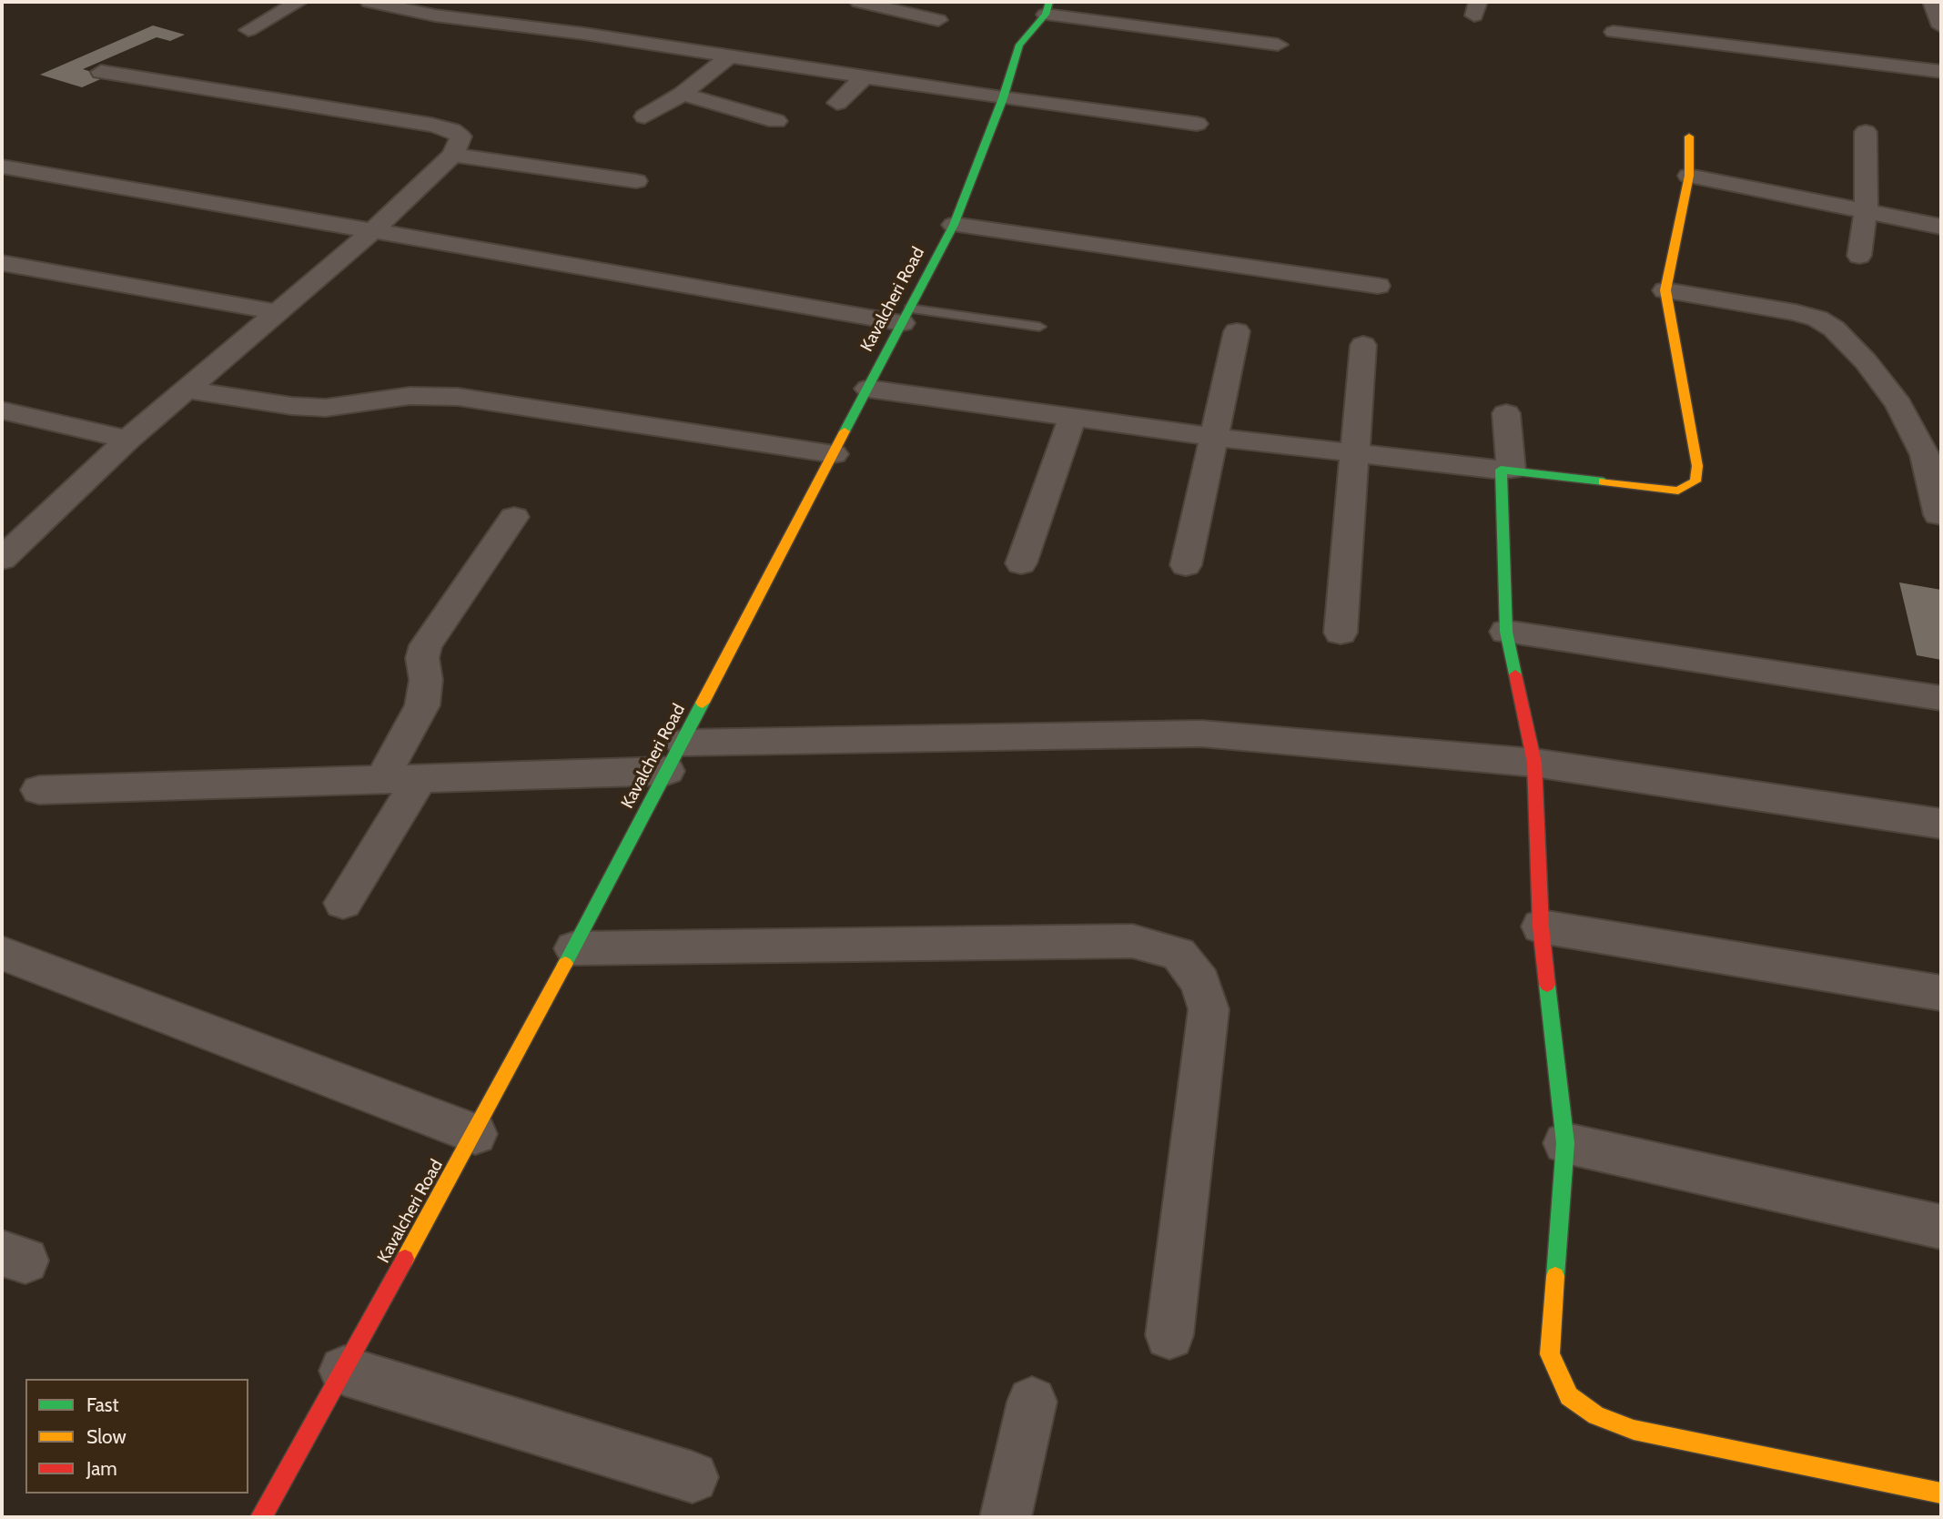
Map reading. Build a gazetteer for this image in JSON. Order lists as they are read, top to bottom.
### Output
{
  "streets": {
    "street": ["Kavalcheri Road"]
  },
  "legend": ["Fast", "Slow", "Jam"]
}
